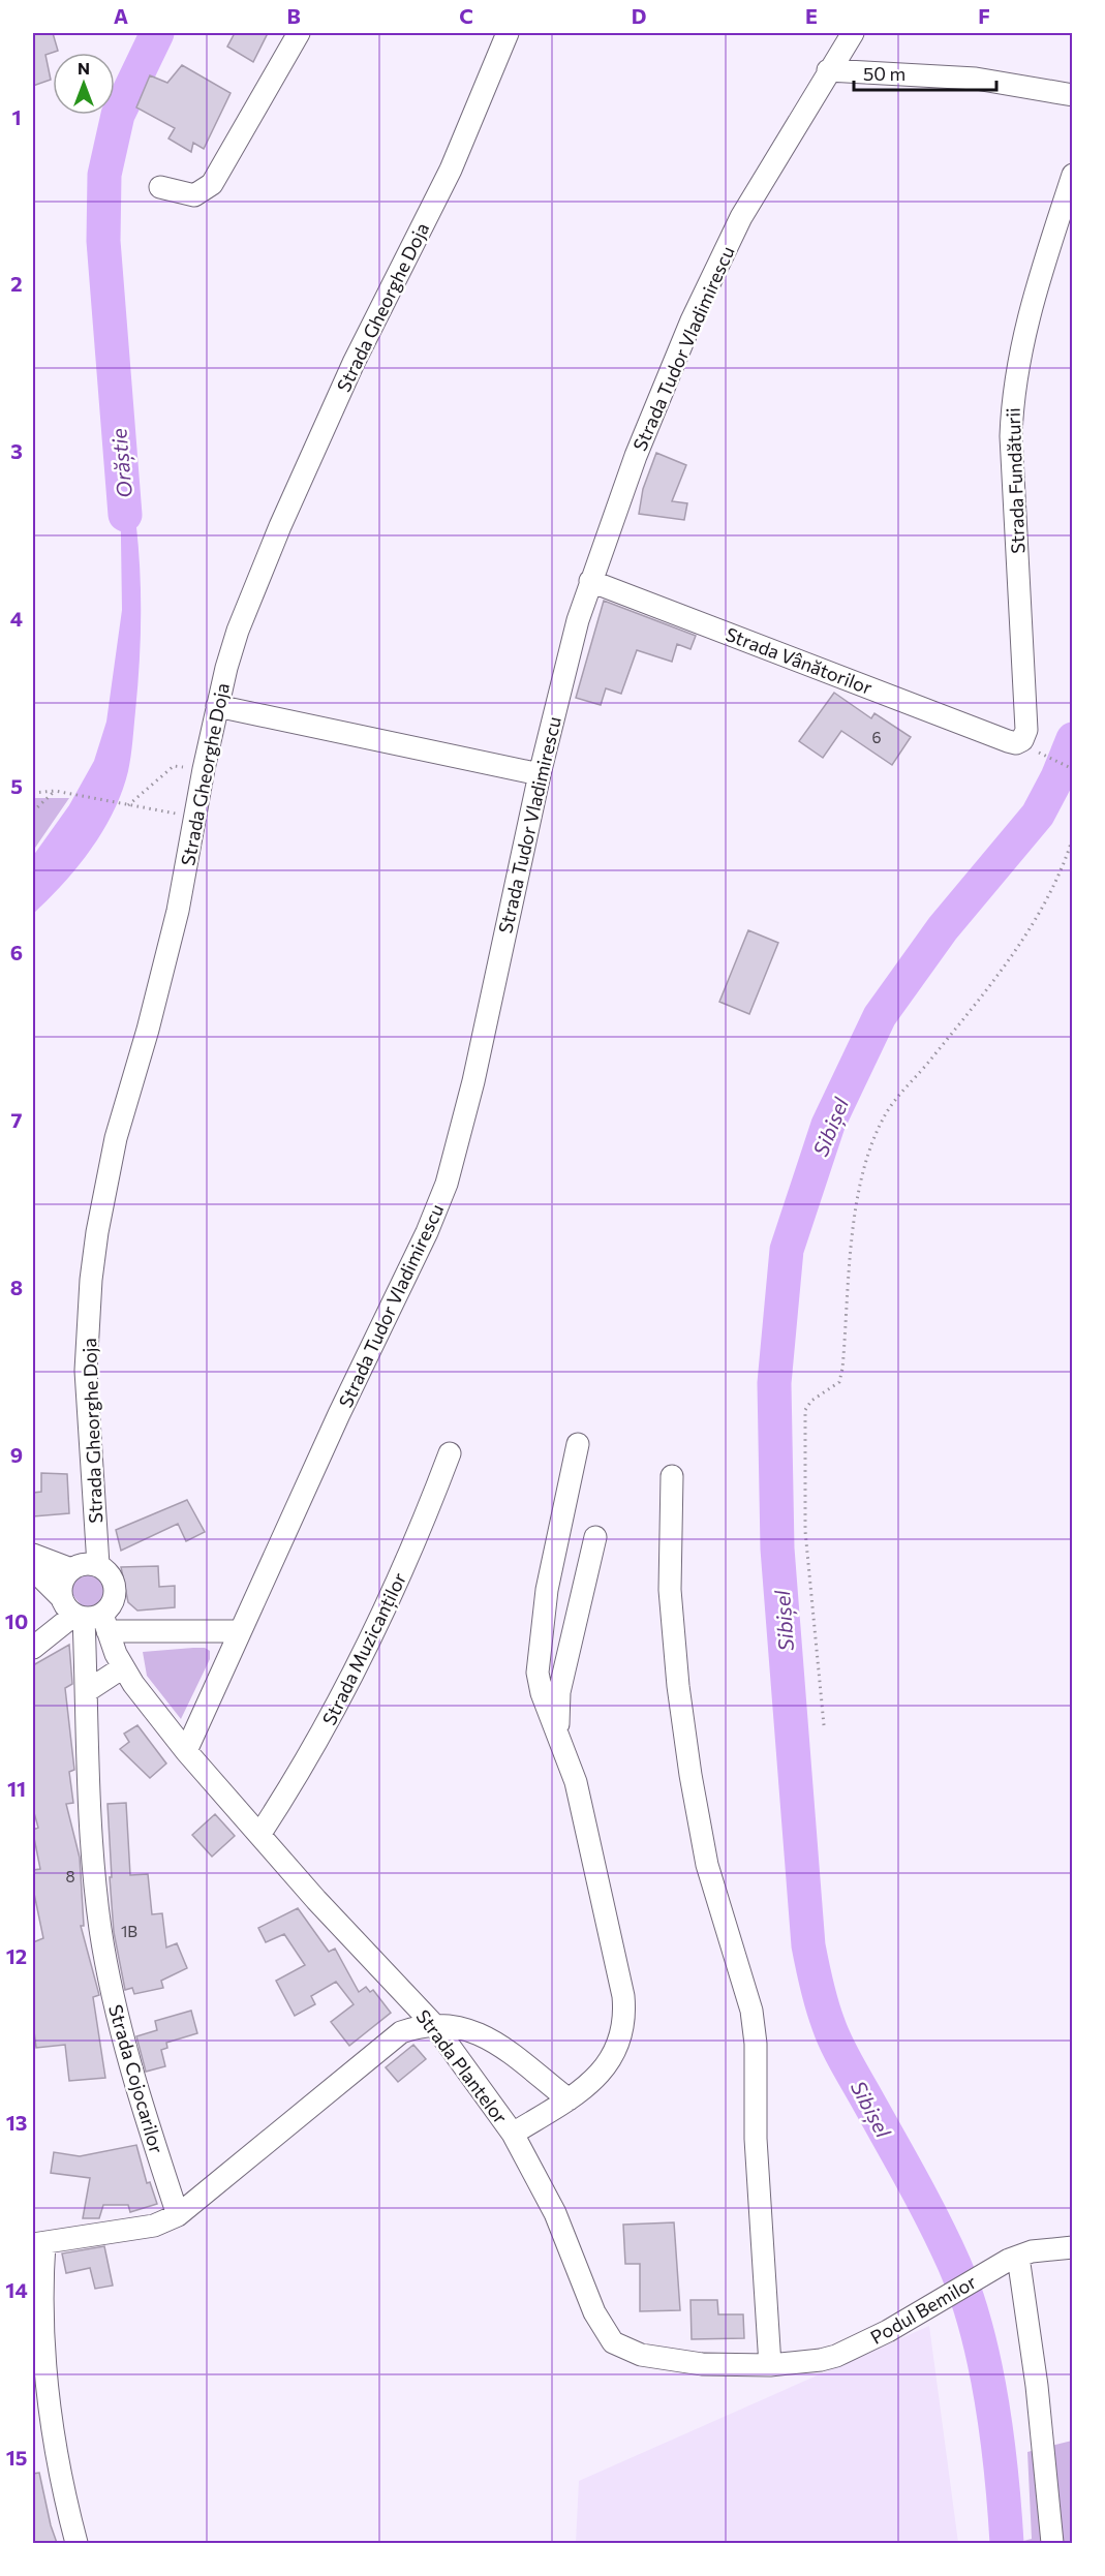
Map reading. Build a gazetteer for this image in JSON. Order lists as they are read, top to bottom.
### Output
{
  "streets": {
    "street": [
      "Strada Gheorghe Doja",
      "Strada Tudor Vladimirescu",
      "Strada Fundăturii",
      "Strada Vânătorilor",
      "Strada Muzicanților",
      "Strada Plantelor",
      "Strada Cojocarilor",
      "Podul Bemilor"
    ]
  },
  "crossings": [
    ["Strada Gheorghe Doja", "Strada Plantelor"],
    ["Strada Gheorghe Doja", "Strada Cojocarilor"],
    ["Strada Tudor Vladimirescu", "Strada Vânătorilor"],
    ["Strada Tudor Vladimirescu", "Strada Plantelor"],
    ["Strada Fundăturii", "Strada Vânătorilor"],
    ["Strada Muzicanților", "Strada Plantelor"],
    ["Strada Plantelor", "Strada Cojocarilor"],
    ["Strada Plantelor", "Podul Bemilor"]
  ],
  "water": ["Orăștie", "Sibișel"],
  "house_numbers": ["6", "8", "1B"],
  "scale_bar": "50 m",
  "north": "top",
  "grid": {
    "columns": [
      "A",
      "B",
      "C",
      "D",
      "E",
      "F"
    ],
    "rows": [
      "1",
      "2",
      "3",
      "4",
      "5",
      "6",
      "7",
      "8",
      "9",
      "10",
      "11",
      "12",
      "13",
      "14",
      "15"
    ]
  }
}
